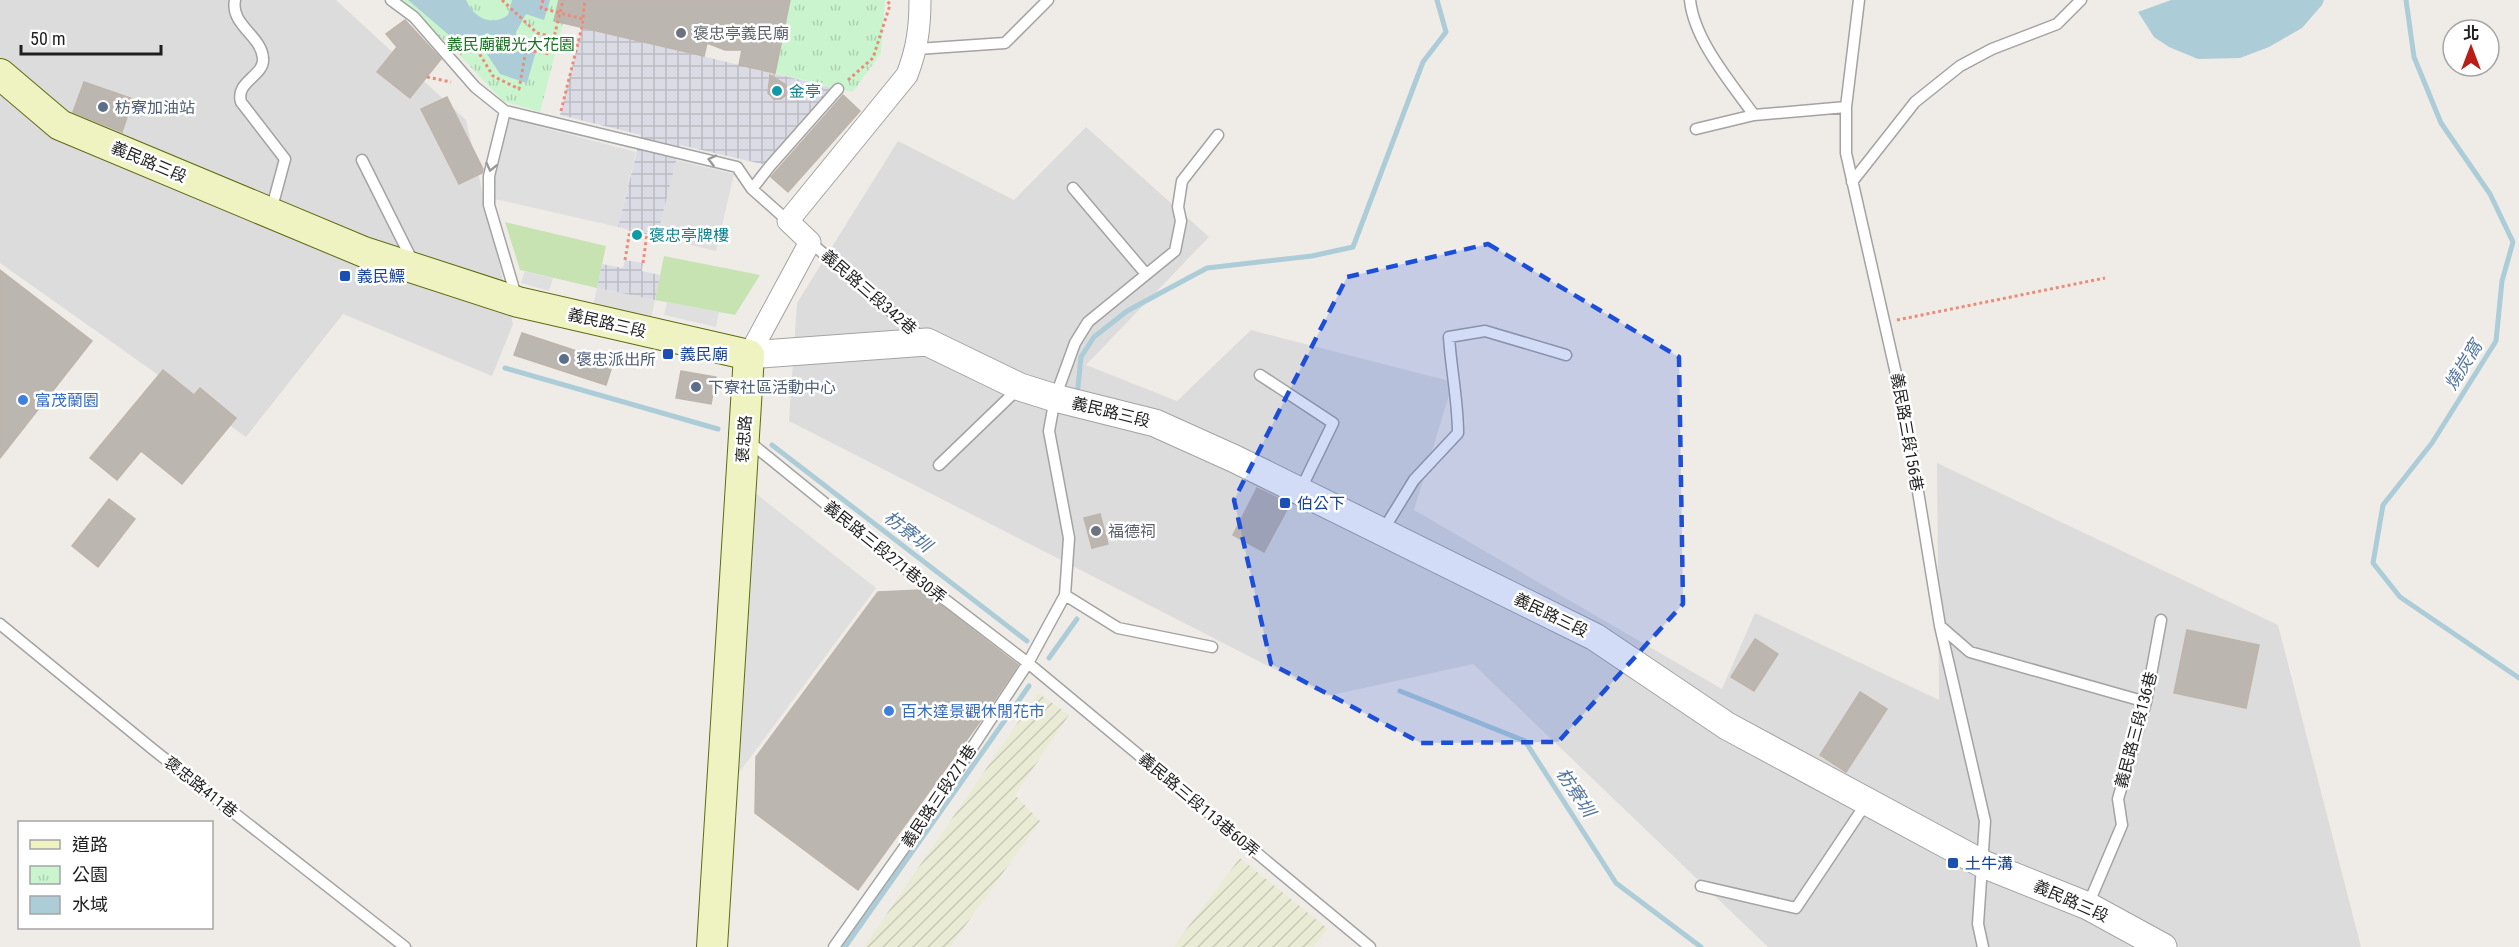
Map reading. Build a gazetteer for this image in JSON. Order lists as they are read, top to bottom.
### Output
{
  "streets": {
    "main road": ["義民路三段", "褒忠路"],
    "lane": [
      "義民路三段342巷",
      "義民路三段156巷",
      "義民路三段271巷30弄",
      "義民路三段136巷",
      "褒忠路411巷",
      "義民路三段271巷",
      "義民路三段113巷60弄"
    ]
  },
  "crossings": [
    ["義民路三段", "義民路三段342巷"],
    ["義民路三段", "義民路三段156巷"],
    ["義民路三段", "褒忠路"],
    ["義民路三段", "義民路三段136巷"],
    ["義民路三段", "義民路三段271巷"],
    ["義民路三段342巷", "褒忠路"],
    ["褒忠路", "義民路三段271巷30弄"],
    ["義民路三段271巷30弄", "義民路三段271巷"],
    ["義民路三段271巷30弄", "義民路三段113巷60弄"],
    ["義民路三段271巷", "義民路三段113巷60弄"]
  ],
  "water": ["燒炭窩", "枋寮圳"],
  "parks": ["義民廟觀光大花園"],
  "places": {
    "other": [
      "褒忠亭義民廟",
      "金亭",
      "枋寮加油站",
      "褒忠亭牌樓",
      "褒忠派出所",
      "下寮社區活動中心",
      "富茂蘭園",
      "福德祠",
      "百木達景觀休閒花市"
    ],
    "transit": [
      "義民鰾",
      "義民廟",
      "伯公下",
      "土牛溝"
    ]
  },
  "legend": ["道路", "公園", "水域"],
  "scale_bar": "50 m",
  "north": "top"
}
